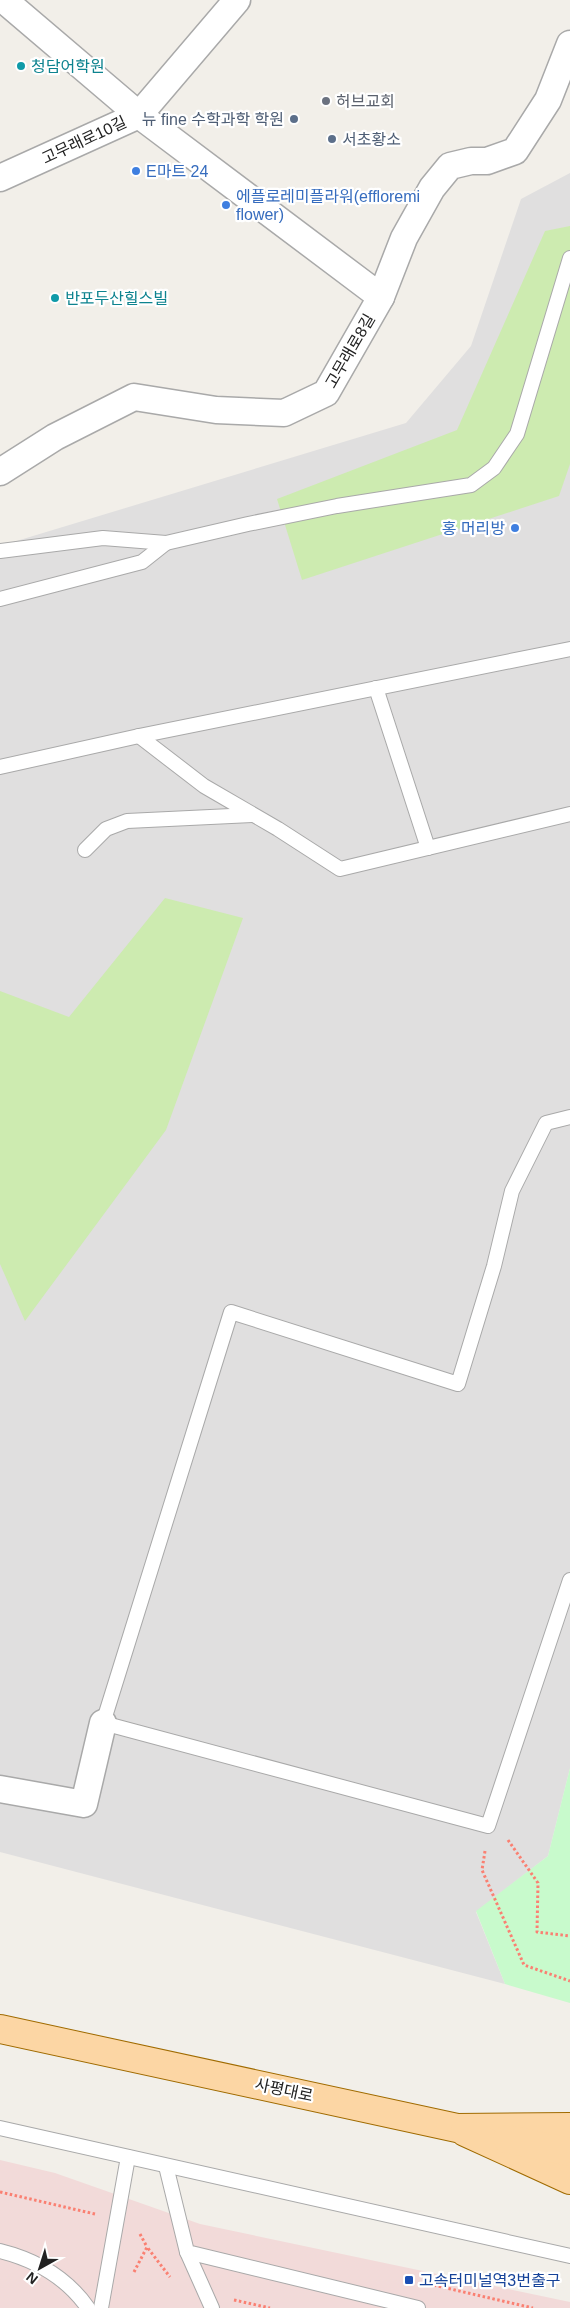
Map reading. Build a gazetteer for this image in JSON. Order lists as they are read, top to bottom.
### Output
{
  "streets": {
    "main road": ["사평대로"],
    "street": ["고무래로10길", "고무래로8길"]
  },
  "places": {
    "other": [
      "청담어학원",
      "허브교회",
      "뉴 fine 수학과학 학원",
      "서초황소",
      "E마트 24",
      "에플로레미플라워(effloremi flower)",
      "반포두산힐스빌",
      "홍 머리방"
    ],
    "transit": ["고속터미널역3번출구"]
  },
  "north": "bottom left"
}
